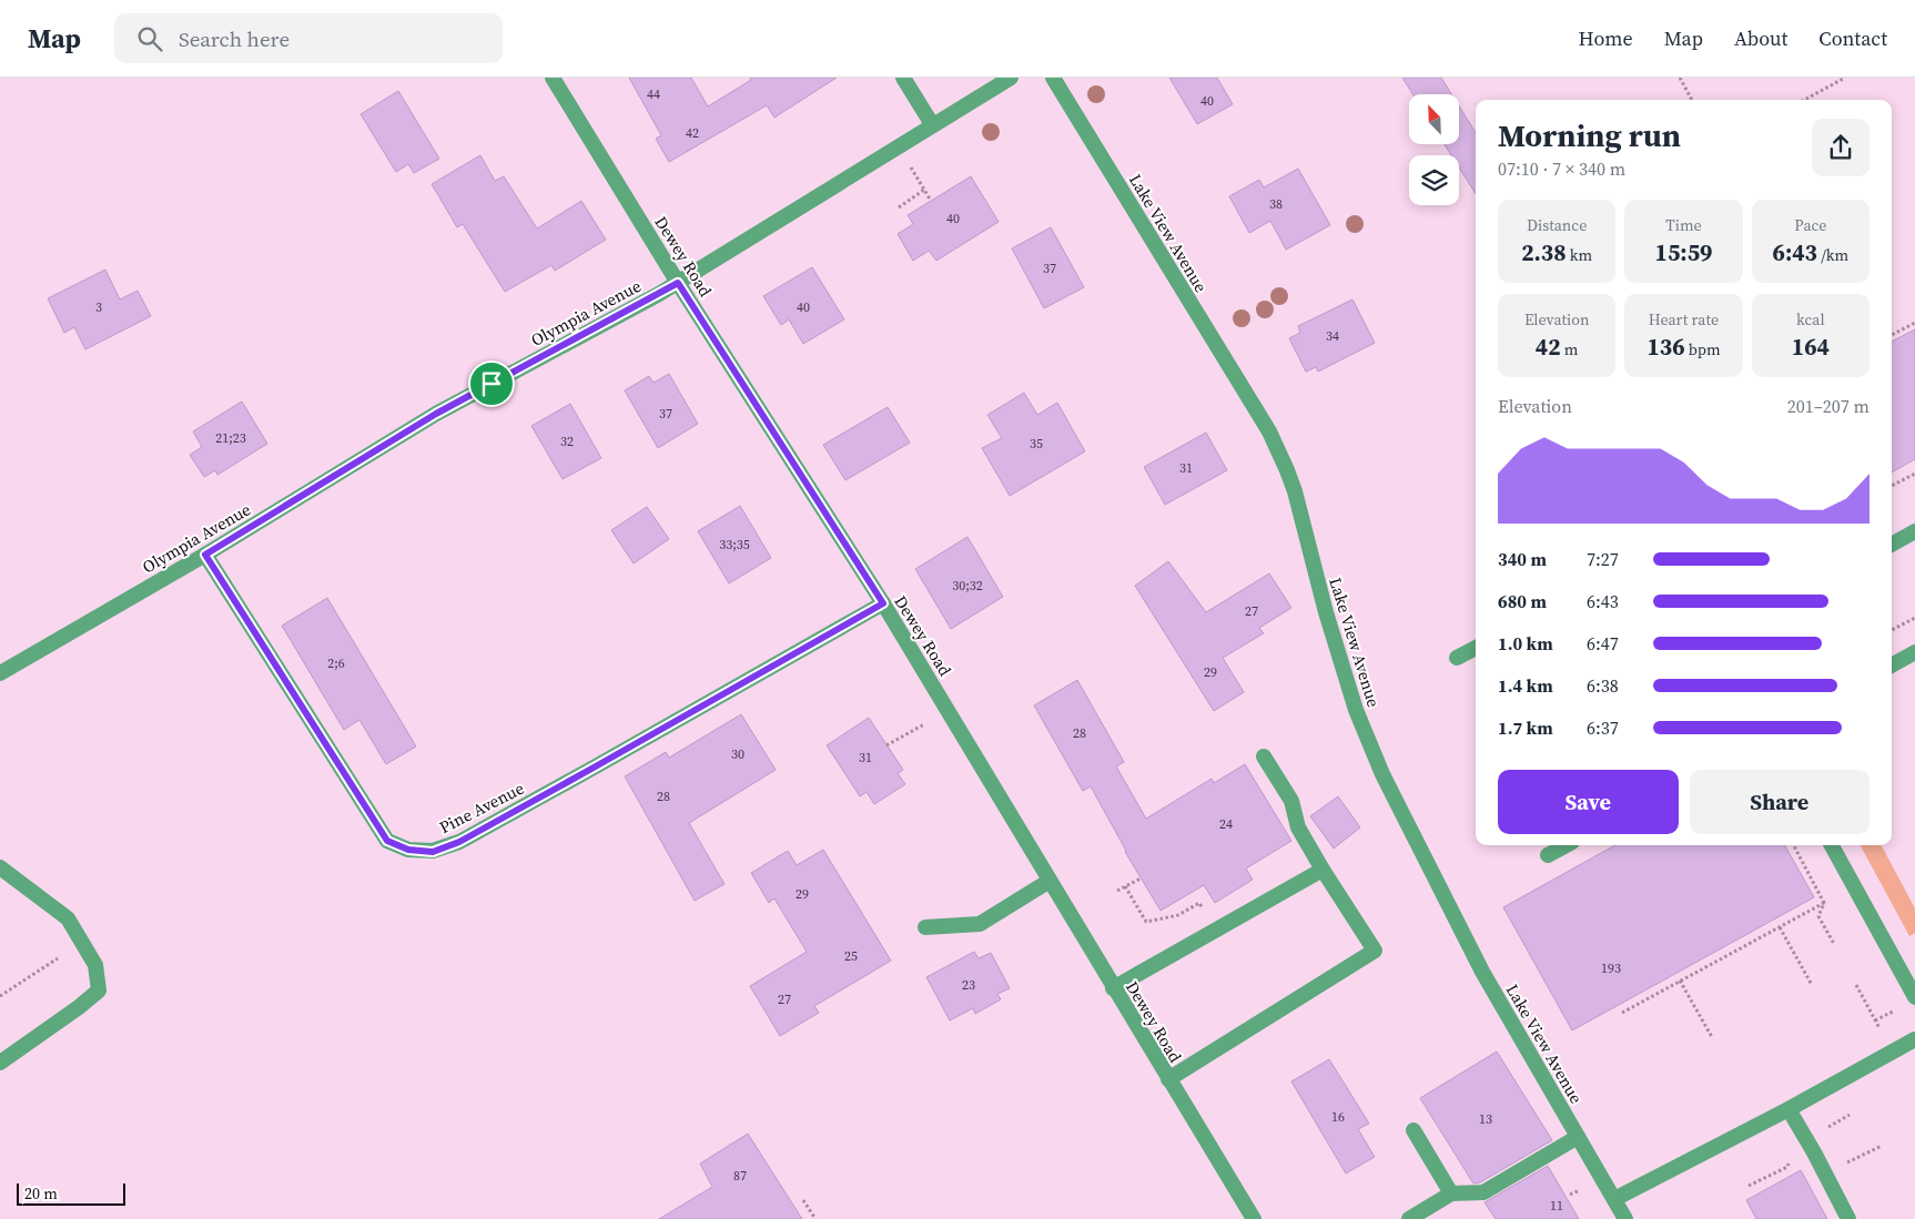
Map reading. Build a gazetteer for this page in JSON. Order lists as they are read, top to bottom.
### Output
{
  "streets": {
    "street": [
      "Lake View Avenue",
      "Dewey Road",
      "Olympia Avenue",
      "Pine Avenue"
    ]
  },
  "crossings": [
    ["Dewey Road", "Olympia Avenue"],
    ["Dewey Road", "Pine Avenue"],
    ["Olympia Avenue", "Pine Avenue"]
  ],
  "house_numbers": [
    "44",
    "40",
    "42",
    "38",
    "40",
    "37",
    "3",
    "40",
    "34",
    "37",
    "21;23",
    "32",
    "35",
    "31",
    "33;35",
    "30;32",
    "27",
    "2;6",
    "29",
    "28",
    "30",
    "31",
    "28",
    "24",
    "29",
    "25",
    "193",
    "23",
    "27",
    "16",
    "13",
    "87",
    "11"
  ],
  "scale_bar": "20 m",
  "north": "top left",
  "page": {
    "header": "Map",
    "search": "Search here",
    "nav": [
      "Home",
      "Map",
      "About",
      "Contact"
    ],
    "heading": ["Morning run", "07:10 · 7 × 340 m"],
    "stats": [
      ["Distance", "2.38 km"],
      ["Time", "15:59"],
      ["Pace", "6:43 /km"],
      ["Elevation", "42 m"],
      ["Heart rate", "136 bpm"],
      ["kcal", "164"]
    ],
    "chart": ["Elevation", "201–207 m"],
    "list": [
      {
        "name": "340 m",
        "note": "7:27"
      },
      {
        "name": "680 m",
        "note": "6:43"
      },
      {
        "name": "1.0 km",
        "note": "6:47"
      },
      {
        "name": "1.4 km",
        "note": "6:38"
      },
      {
        "name": "1.7 km",
        "note": "6:37"
      }
    ],
    "buttons": ["Save", "Share"],
    "scale": "20 m"
  }
}
